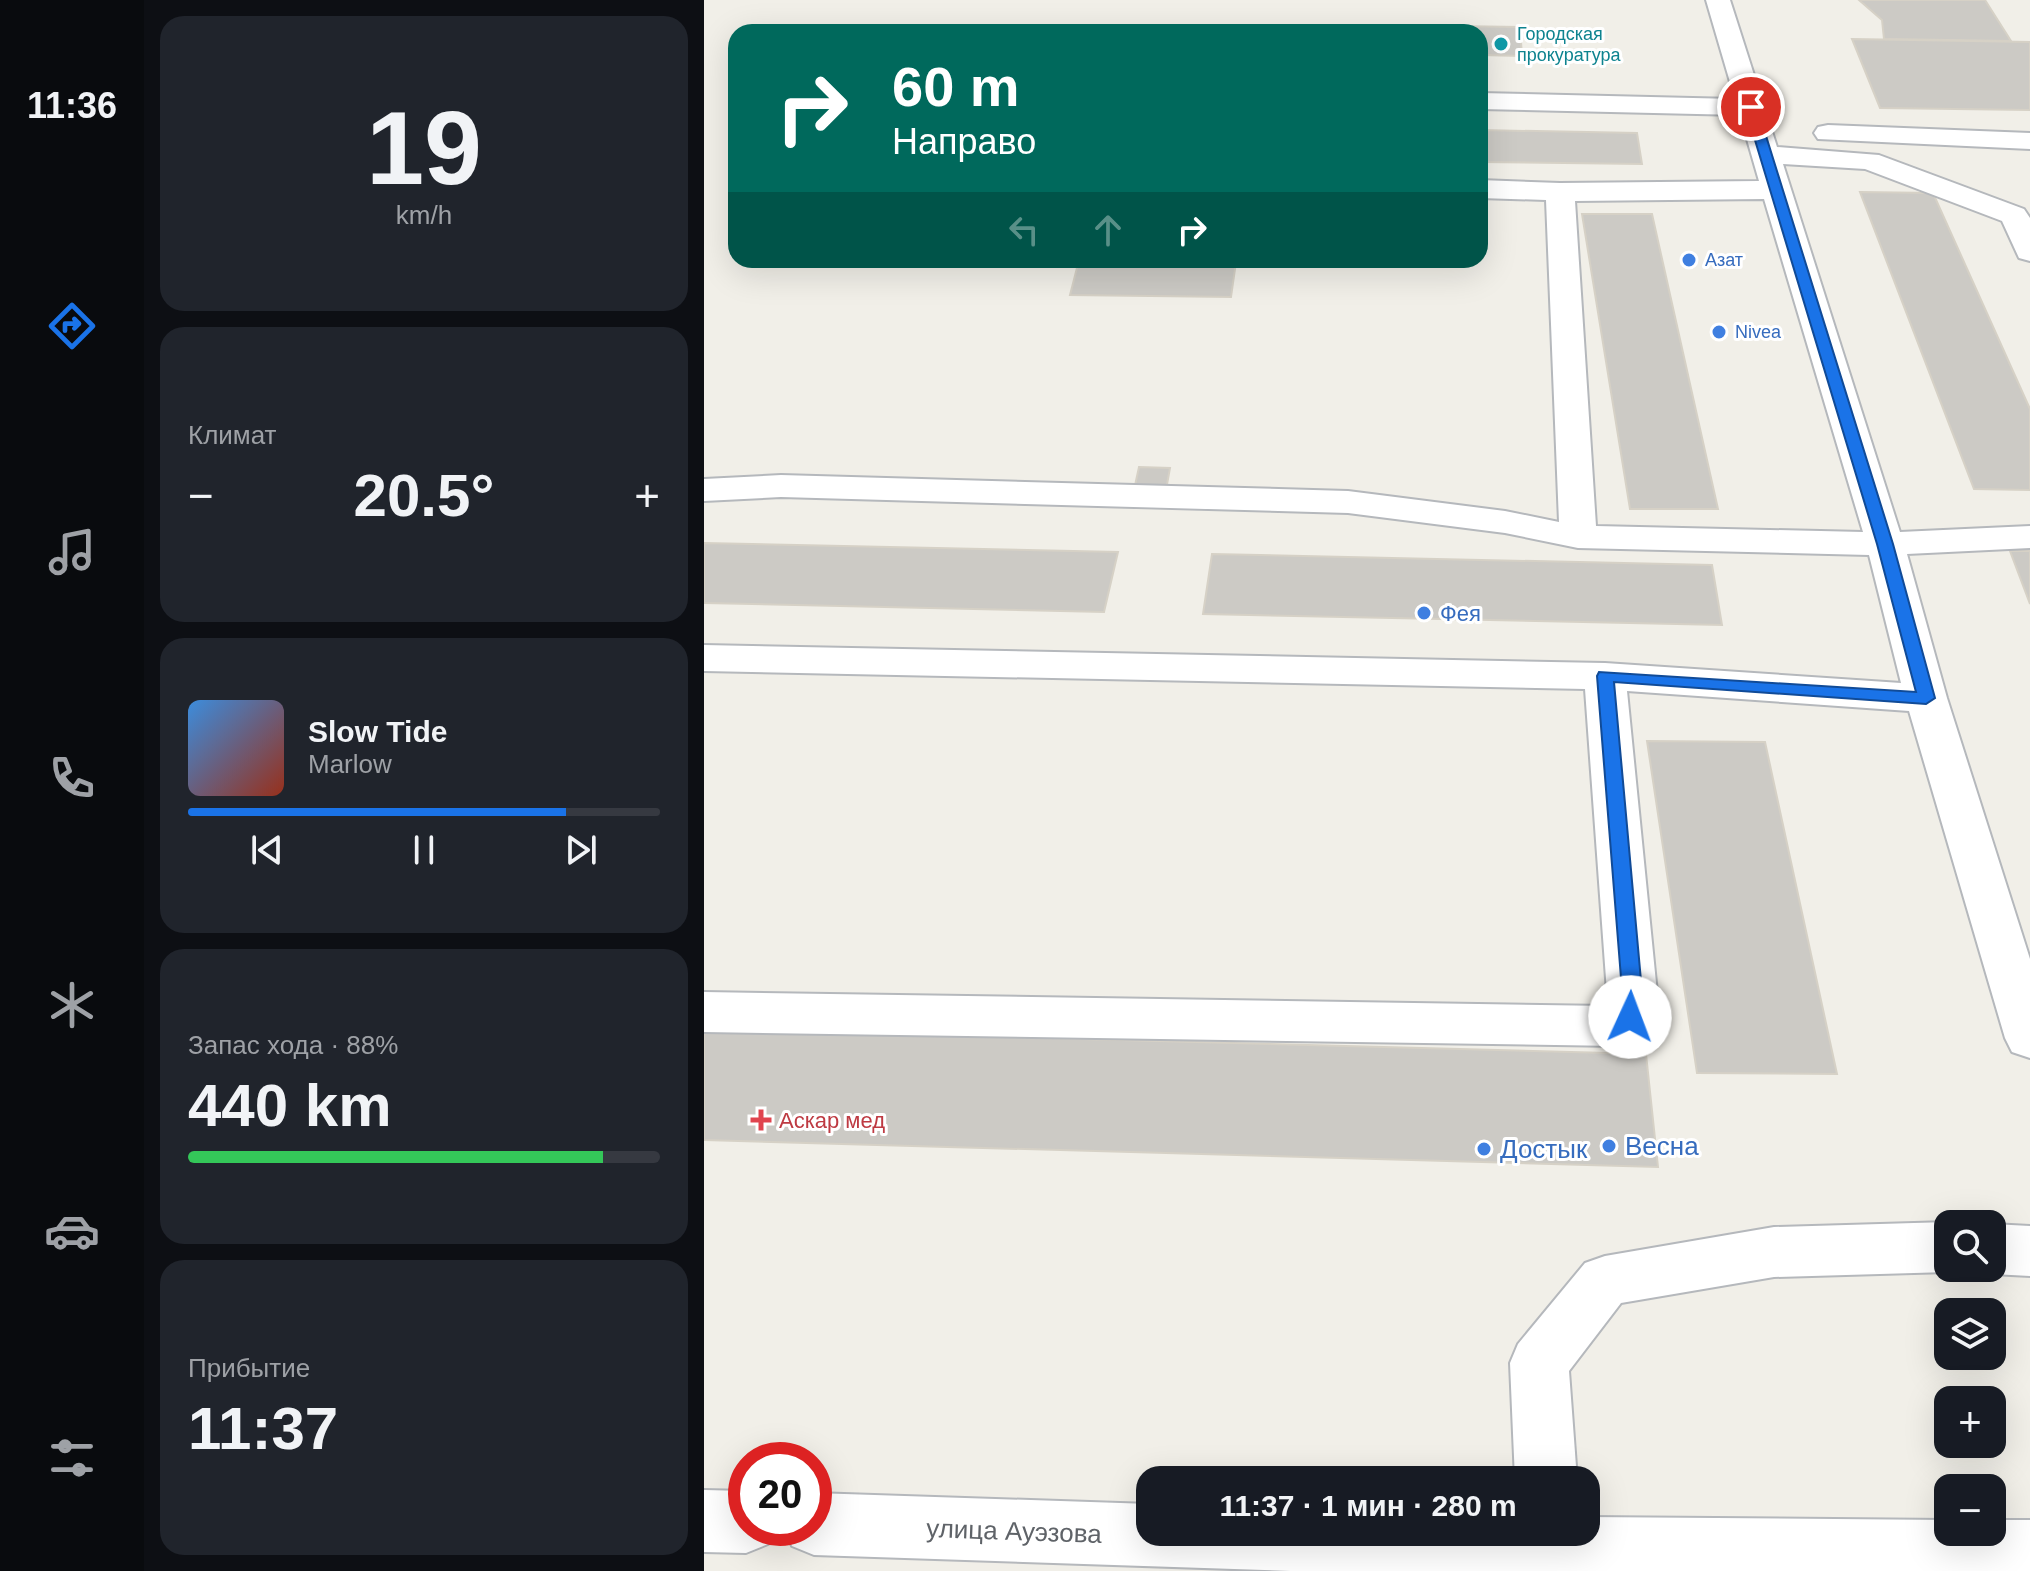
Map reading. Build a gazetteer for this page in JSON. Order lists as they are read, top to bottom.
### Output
{
  "streets": {
    "street": ["улица Ауэзова"]
  },
  "places": {
    "other": [
      "Городская прокуратура",
      "Азат",
      "Nivea",
      "Фея",
      "Весна",
      "Достык"
    ],
    "health": ["Аскар мед"]
  },
  "page": {
    "tabs": "11:36",
    "tile": [
      ["19", "km/h"],
      "Климат",
      ["Запас хода · 88%", "440 km"],
      ["Прибытие", "11:37"]
    ],
    "turn": ["60 m", "Направо"],
    "heat": ["−", "20.5°", "+"],
    "song": ["Slow Tide", "Marlow"],
    "map_buttons": ["+", "−"],
    "limit": "20",
    "trip": "11:37 · 1 мин · 280 m"
  }
}
